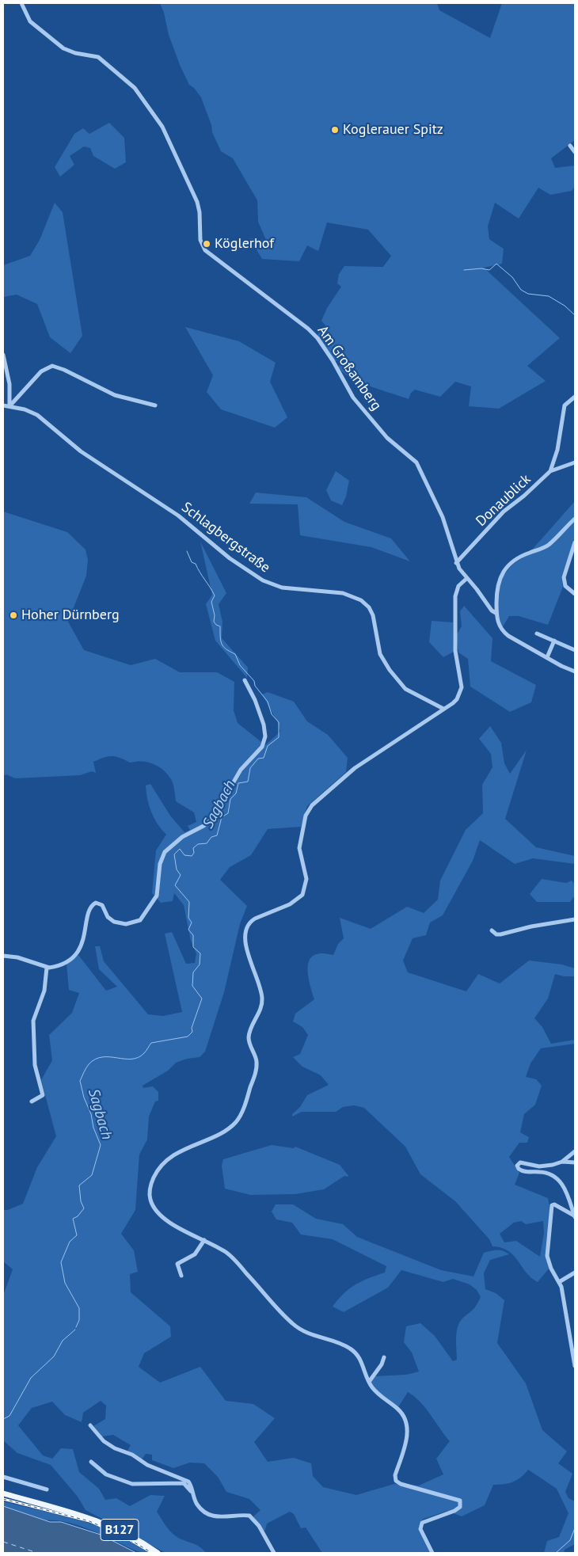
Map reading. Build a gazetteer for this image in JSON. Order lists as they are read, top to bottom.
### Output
{
  "streets": {
    "main road": ["B127"],
    "street": ["Am Großamberg", "Donaublick", "Schlagbergstraße"]
  },
  "crossings": [
    ["Am Großamberg", "Donaublick"]
  ],
  "water": ["Sagbach"],
  "places": ["Koglerauer Spitz", "Köglerhof", "Hoher Dürnberg"]
}
